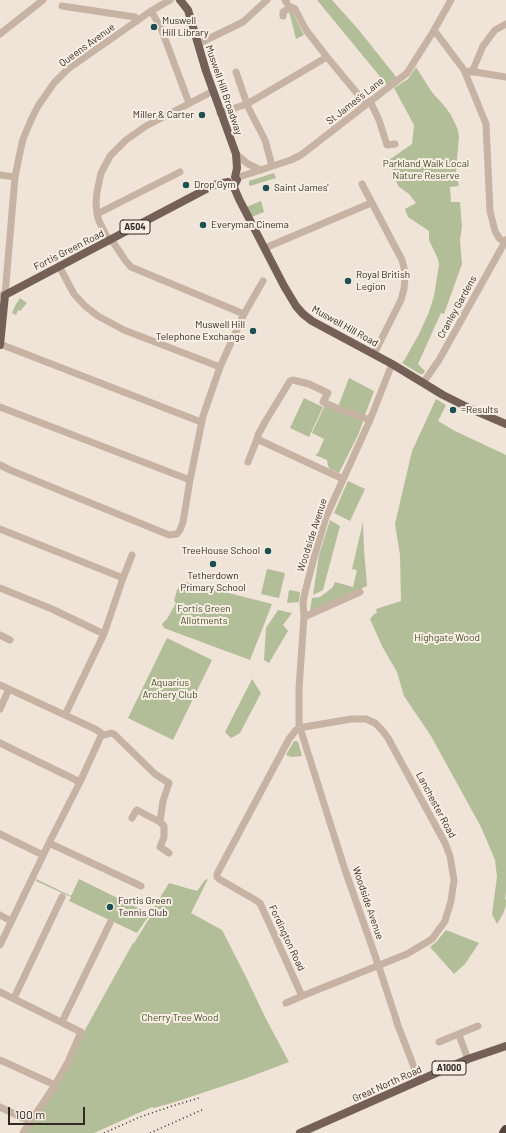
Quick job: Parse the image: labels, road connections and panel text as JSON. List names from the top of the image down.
{
  "streets": {
    "main road": [
      "Muswell Hill Broadway",
      "A504",
      "Fortis Green Road",
      "Muswell Hill Road",
      "A1000",
      "Great North Road"
    ],
    "street": [
      "Queens Avenue",
      "St James's Lane",
      "Cranley Gardens",
      "Woodside Avenue",
      "Lanchester Road",
      "Fordington Road"
    ]
  },
  "crossings": [
    ["Queens Avenue", "Fortis Green Road"],
    ["Muswell Hill Broadway", "St James's Lane"],
    ["Muswell Hill Broadway", "Fortis Green Road"],
    ["Muswell Hill Broadway", "Muswell Hill Road"],
    ["St James's Lane", "Fortis Green Road"],
    ["St James's Lane", "Muswell Hill Road"],
    ["Fortis Green Road", "Muswell Hill Road"],
    ["Cranley Gardens", "Muswell Hill Road"],
    ["Muswell Hill Road", "Woodside Avenue"],
    ["Woodside Avenue", "Lanchester Road"],
    ["Woodside Avenue", "Fordington Road"],
    ["Woodside Avenue", "Great North Road"],
    ["Lanchester Road", "Fordington Road"]
  ],
  "parks": [
    "Parkland Walk Local Nature Reserve",
    "Fortis Green Allotments",
    "Highgate Wood",
    "Aquarius Archery Club",
    "Cherry Tree Wood"
  ],
  "places": [
    "Muswell Hill Library",
    "Miller & Carter",
    "Drop Gym",
    "Saint James'",
    "Everyman Cinema",
    "Royal British Legion",
    "Muswell Hill Telephone Exchange",
    "=Results",
    "TreeHouse School",
    "Tetherdown Primary School",
    "Fortis Green Tennis Club"
  ],
  "scale_bar": "100 m"
}
